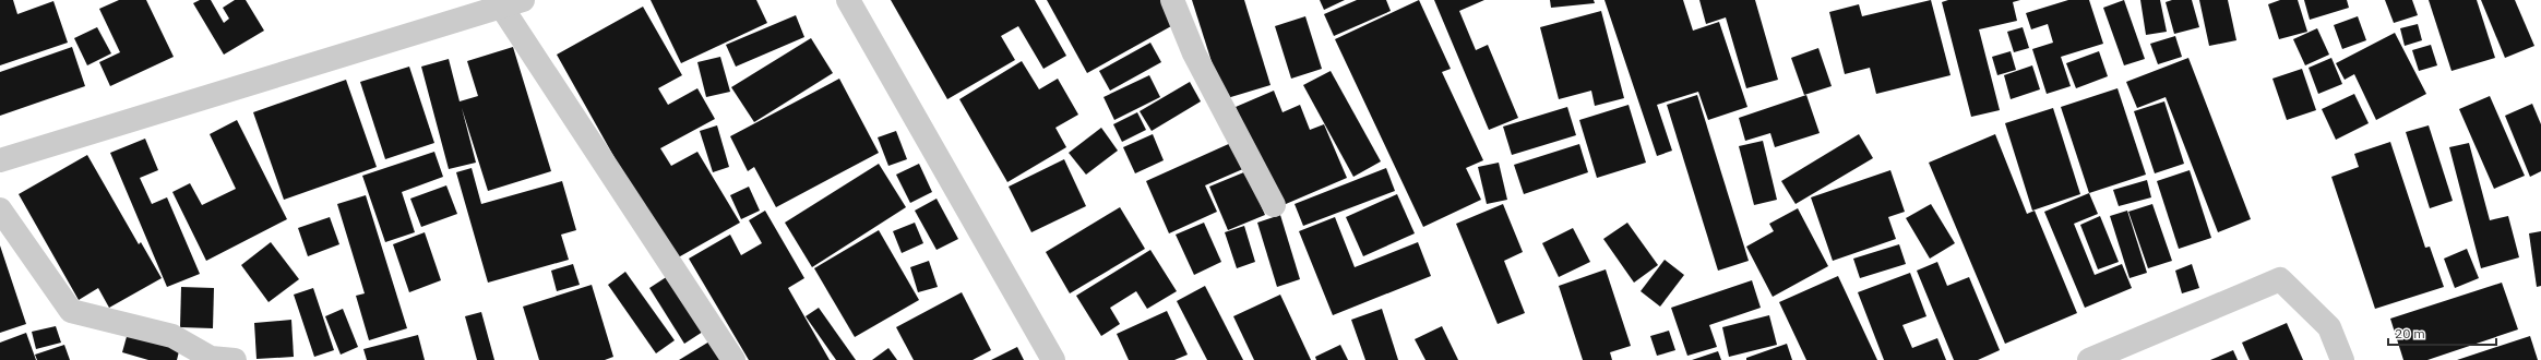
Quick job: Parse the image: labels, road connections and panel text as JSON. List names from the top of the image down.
{
  "scale_bar": "20 m"
}
